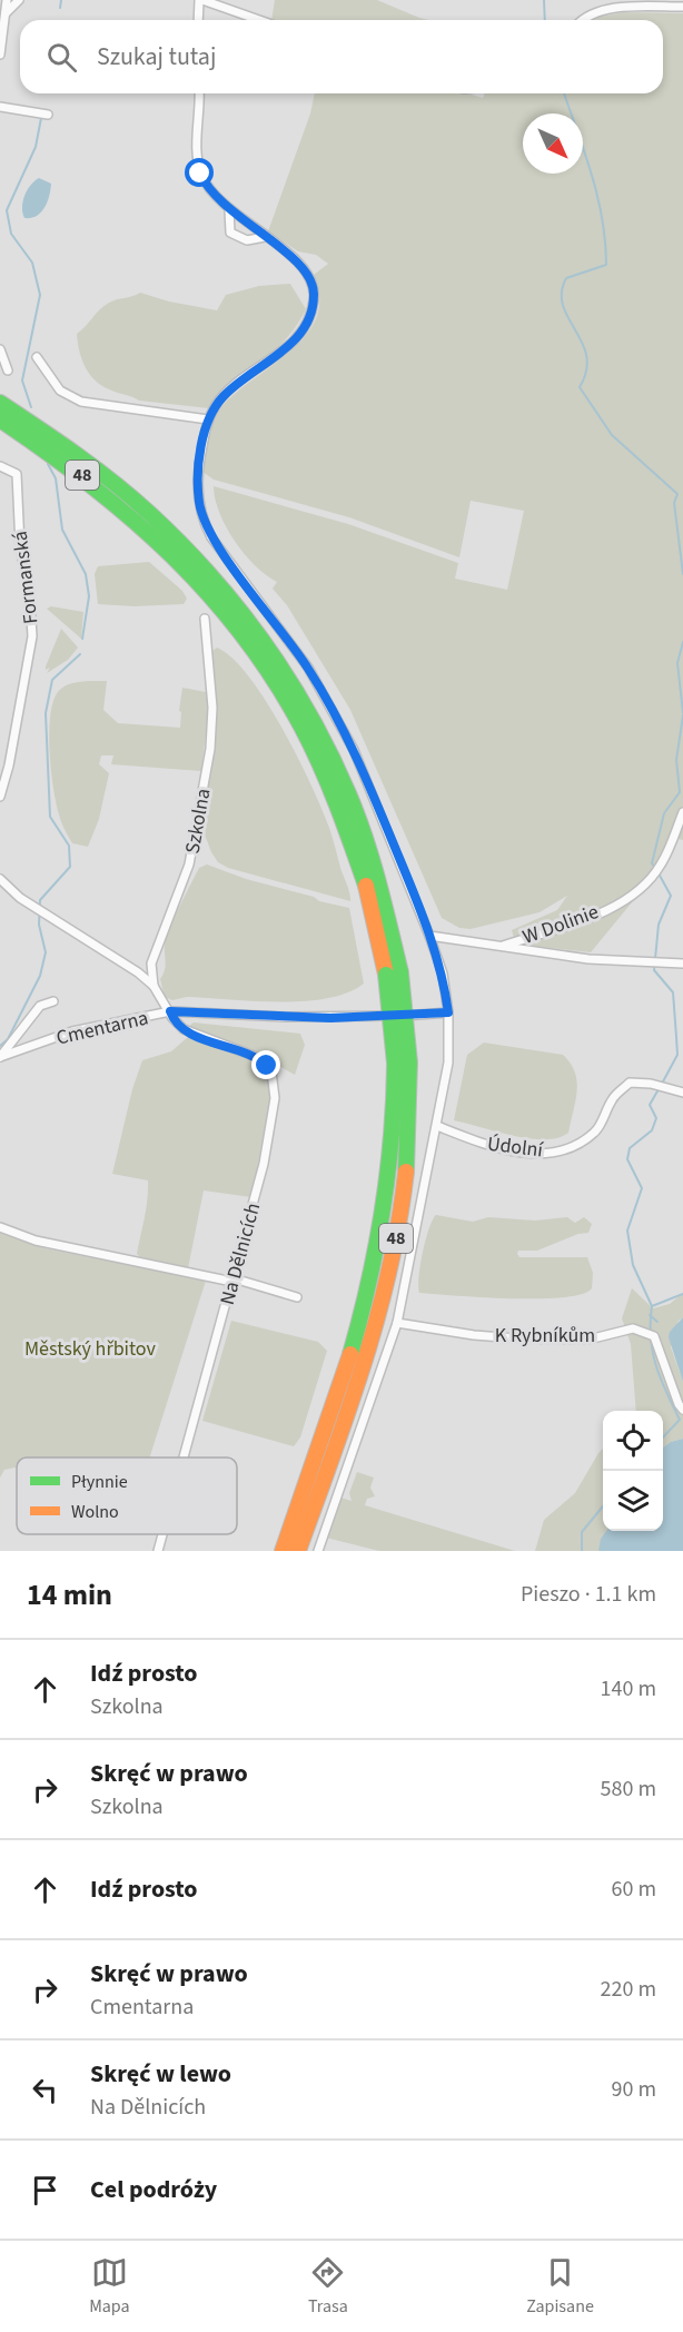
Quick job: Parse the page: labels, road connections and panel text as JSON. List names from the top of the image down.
{
  "streets": {
    "highway": ["48"],
    "street": [
      "Formanská",
      "Szkolna",
      "W Dolinie",
      "Cmentarna",
      "Údolní",
      "Na Dělnicích",
      "K Rybníkům"
    ]
  },
  "crossings": [
    ["Szkolna", "Cmentarna"],
    ["Szkolna", "Na Dělnicích"],
    ["Cmentarna", "Na Dělnicích"]
  ],
  "parks": ["Městský hřbitov"],
  "legend": ["Płynnie", "Wolno"],
  "north": "bottom right",
  "page": {
    "search": "Szukaj tutaj",
    "heading": ["14 min", "Pieszo · 1.1 km"],
    "list": [
      ["Idź prosto", "Szkolna", "140 m"],
      ["Skręć w prawo", "Szkolna", "580 m"],
      ["Idź prosto", "60 m"],
      ["Skręć w prawo", "Cmentarna", "220 m"],
      ["Skręć w lewo", "Na Dělnicích", "90 m"],
      "Cel podróży"
    ],
    "nav": ["Mapa", "Trasa", "Zapisane"]
  }
}
